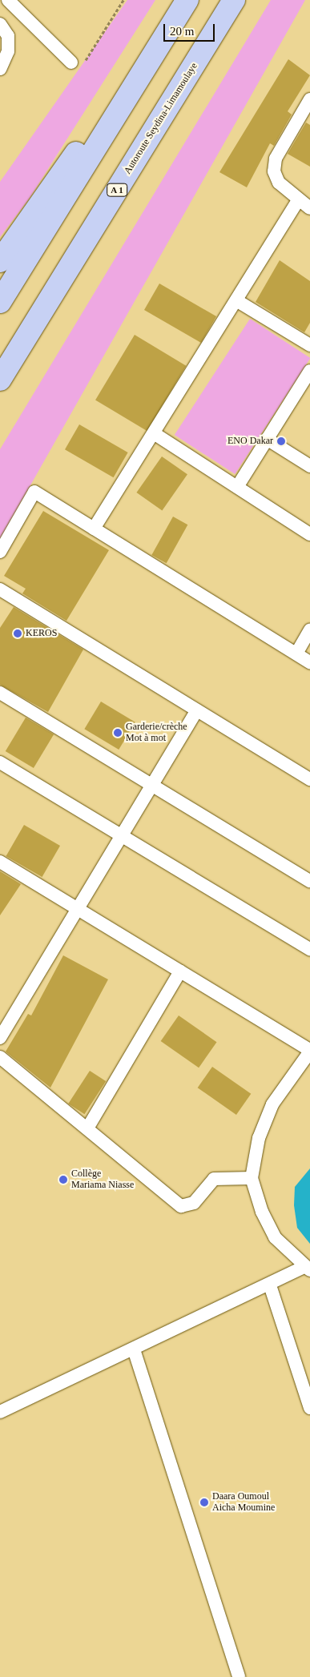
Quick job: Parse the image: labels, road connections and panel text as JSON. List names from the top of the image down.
{
  "streets": {
    "highway": ["Autoroute Seydina-Limamoulaye", "A 1"]
  },
  "places": [
    "ENO Dakar",
    "KEROS",
    "Garderie/crèche Mot à mot",
    "Collège Mariama Niasse",
    "Daara Oumoul Aicha Moumine"
  ],
  "scale_bar": "20 m"
}
